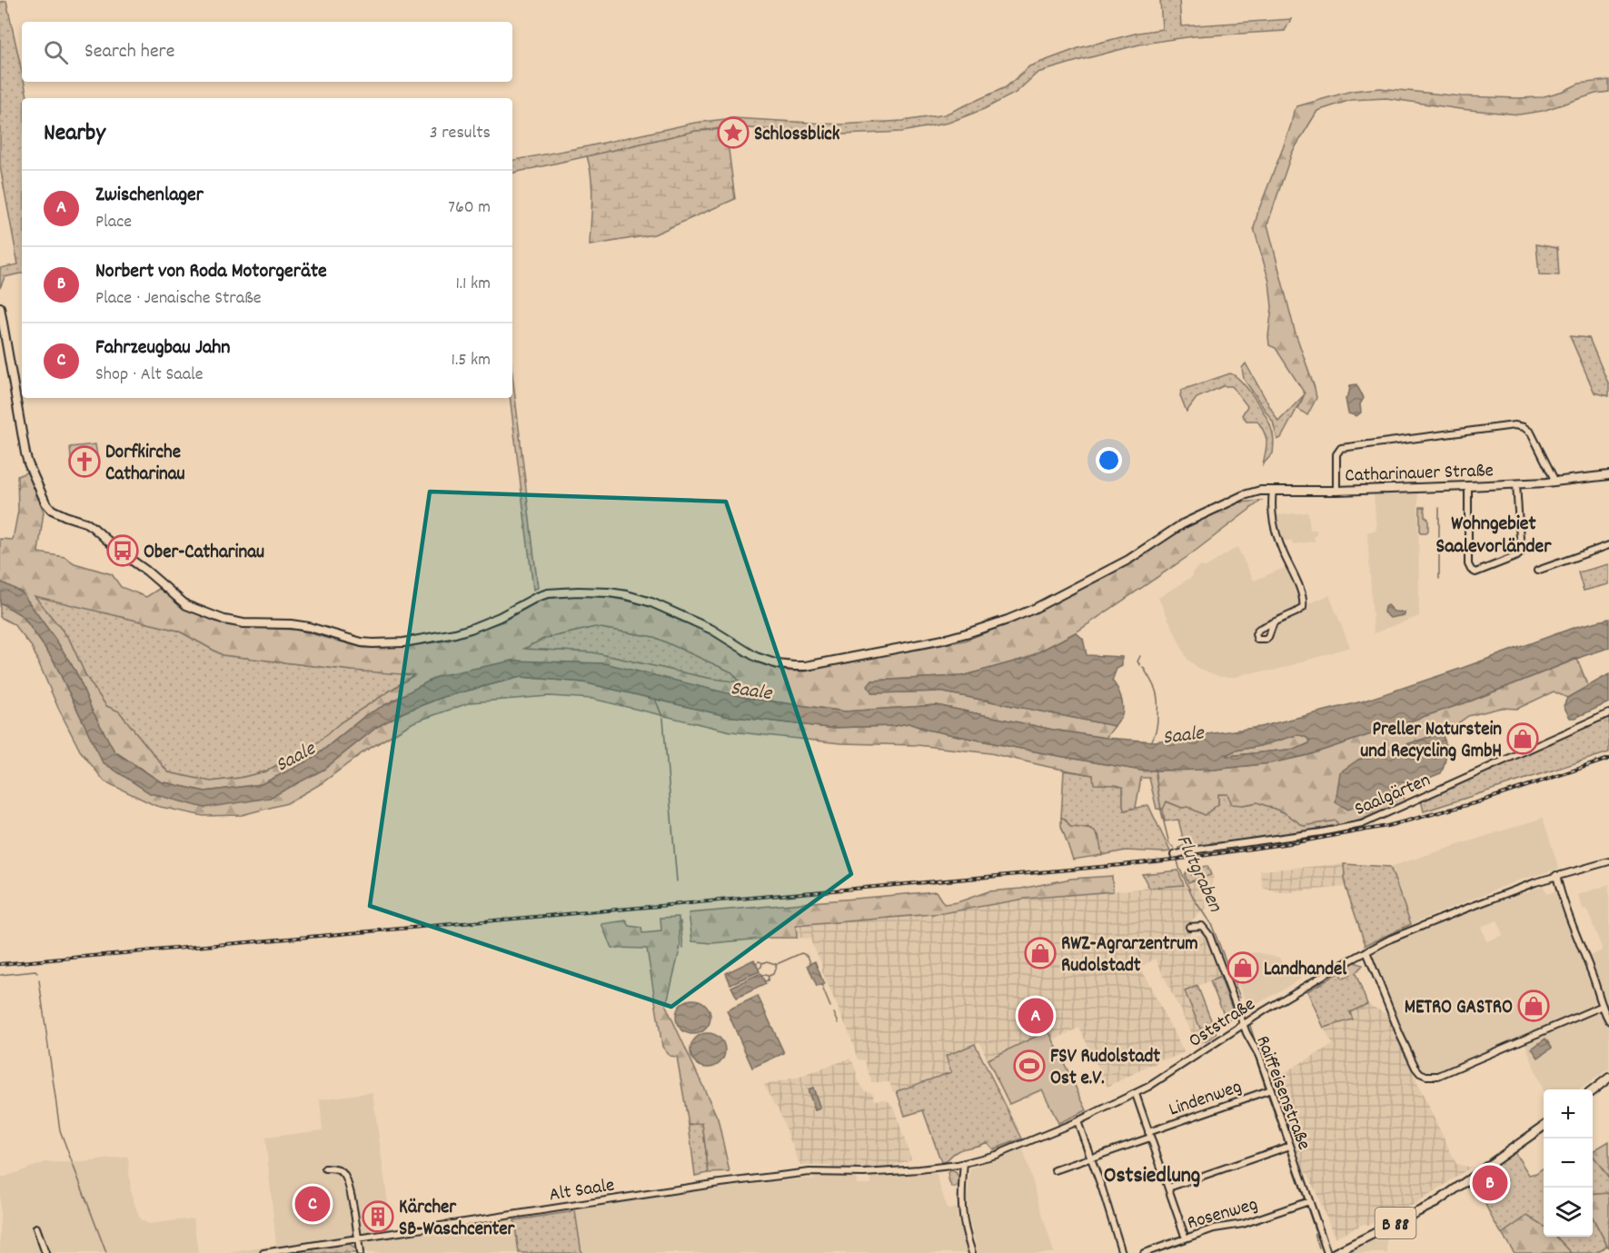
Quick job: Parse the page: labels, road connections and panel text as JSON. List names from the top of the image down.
{
  "streets": {
    "main road": ["Catharinauer Straße", "B 88"],
    "street": [
      "Saalgärten",
      "Oststraße",
      "Raiffeisenstraße",
      "Lindenweg",
      "Alt Saale",
      "Rosenweg"
    ]
  },
  "crossings": [
    ["Oststraße", "Raiffeisenstraße"],
    ["Oststraße", "Alt Saale"],
    ["Raiffeisenstraße", "Lindenweg"],
    ["Raiffeisenstraße", "Rosenweg"]
  ],
  "districts": ["Wohngebiet Saalevorländer", "Ostsiedlung"],
  "water": ["Saale", "Flutgraben"],
  "places": {
    "place": ["Schlossblick"],
    "church": ["Dorfkirche Catharinau"],
    "bus stop": ["Ober-Catharinau"],
    "shop": [
      "Preller Naturstein und Recycling GmbH",
      "RWZ-Agrarzentrum Rudolstadt",
      "Landhandel",
      "METRO GASTRO"
    ],
    "sports": ["FSV Rudolstadt Ost e.V."],
    "building": ["Kärcher SB-Waschcenter"]
  },
  "page": {
    "search": "Search here",
    "heading": ["Nearby", "3 results"],
    "list": [
      {
        "mark": "A",
        "name": "Zwischenlager",
        "note": "Place",
        "value": "760 m"
      },
      {
        "mark": "B",
        "name": "Norbert von Roda Motorgeräte",
        "note": "Place · Jenaische Straße",
        "value": "1.1 km"
      },
      {
        "mark": "C",
        "name": "Fahrzeugbau Jahn",
        "note": "Shop · Alt Saale",
        "value": "1.5 km"
      }
    ],
    "pins": ["A", "B", "C"],
    "map_buttons": ["+", "−"]
  }
}
